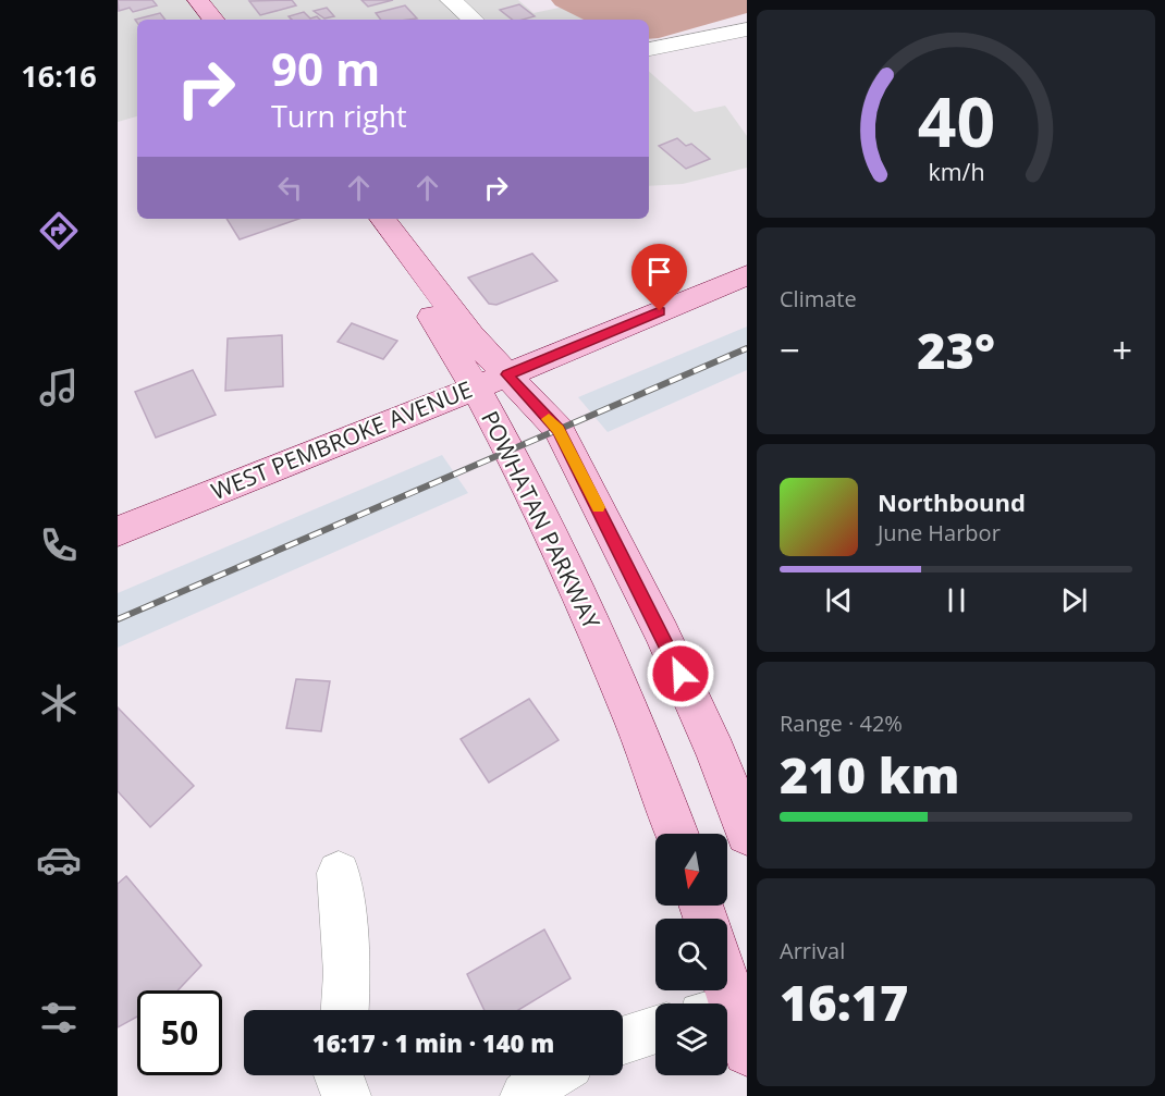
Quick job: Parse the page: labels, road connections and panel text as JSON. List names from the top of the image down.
{
  "streets": {
    "main road": ["WEST PEMBROKE AVENUE", "POWHATAN PARKWAY"]
  },
  "crossings": [
    ["WEST PEMBROKE AVENUE", "POWHATAN PARKWAY"]
  ],
  "north": "bottom",
  "page": {
    "tabs": "16:16",
    "turn": ["90 m", "Turn right"],
    "tile": [
      "Climate",
      ["Range · 42%", "210 km"],
      ["Arrival", "16:17"]
    ],
    "heat": ["−", "23°", "+"],
    "song": ["Northbound", "June Harbor"],
    "limit": "50",
    "trip": "16:17 · 1 min · 140 m",
    "gauge": ["40", "km/h"]
  }
}
